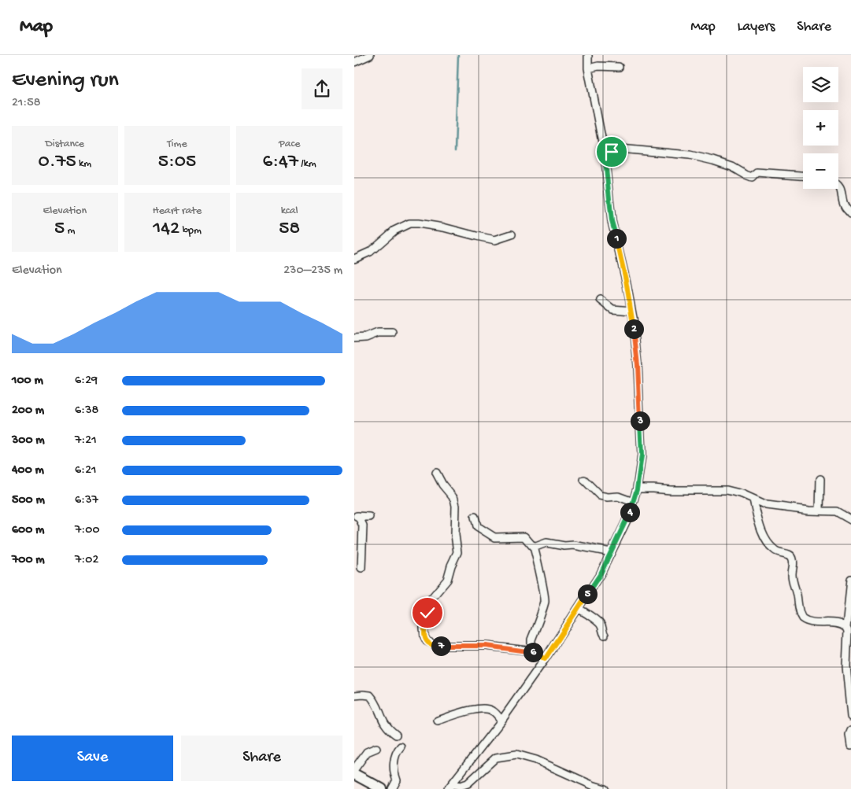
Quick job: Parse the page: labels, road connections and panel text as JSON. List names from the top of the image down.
{
  "page": {
    "header": "Map",
    "nav": ["Map", "Layers", "Share"],
    "heading": ["Evening run", "21:58"],
    "map_buttons": ["+", "−"],
    "stats": [
      ["Distance", "0.75 km"],
      ["Time", "5:05"],
      ["Pace", "6:47 /km"],
      ["Elevation", "5 m"],
      ["Heart rate", "142 bpm"],
      ["kcal", "58"]
    ],
    "pins": [
      "1",
      "2",
      "3",
      "4",
      "5",
      "7",
      "6"
    ],
    "chart": ["Elevation", "230–235 m"],
    "list": [
      {
        "name": "100 m",
        "note": "6:29"
      },
      {
        "name": "200 m",
        "note": "6:38"
      },
      {
        "name": "300 m",
        "note": "7:21"
      },
      {
        "name": "400 m",
        "note": "6:21"
      },
      {
        "name": "500 m",
        "note": "6:37"
      },
      {
        "name": "600 m",
        "note": "7:00"
      },
      {
        "name": "700 m",
        "note": "7:02"
      }
    ],
    "buttons": ["Save", "Share"]
  }
}
